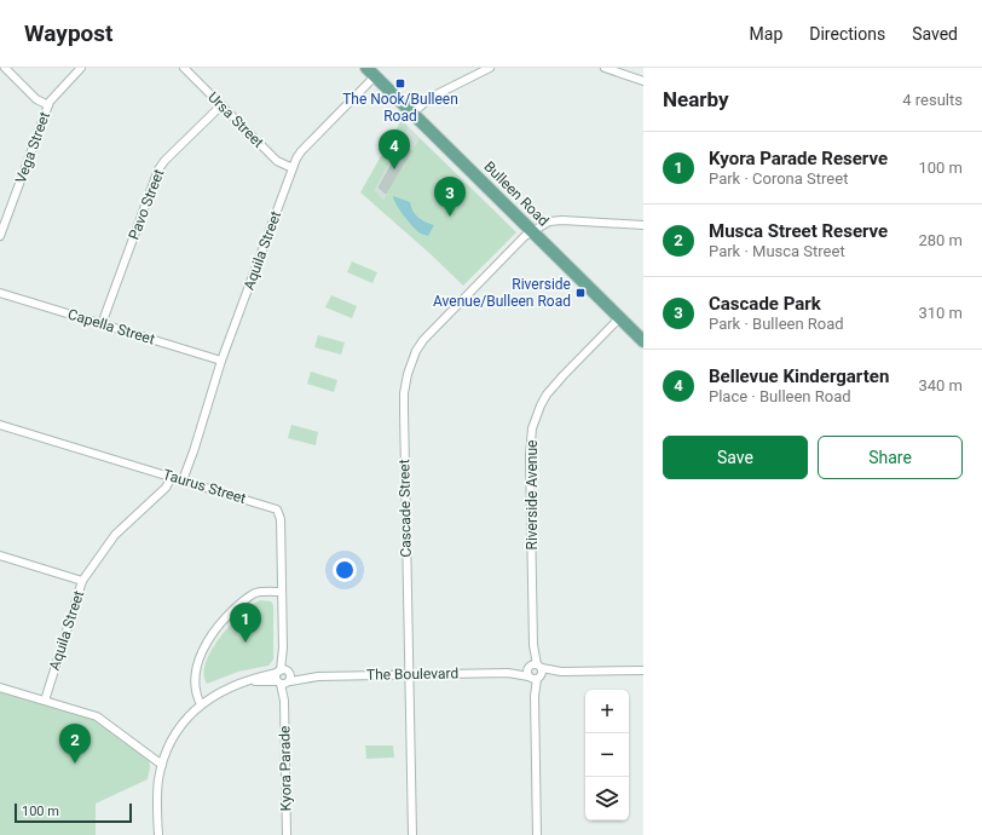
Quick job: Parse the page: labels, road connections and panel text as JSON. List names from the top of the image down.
{
  "streets": {
    "main road": ["Bulleen Road"],
    "street": [
      "Ursa Street",
      "Vega Street",
      "Pavo Street",
      "Aquila Street",
      "Capella Street",
      "Taurus Street",
      "Riverside Avenue",
      "Cascade Street",
      "The Boulevard",
      "Kyora Parade"
    ]
  },
  "crossings": [
    ["Ursa Street", "Pavo Street"],
    ["Ursa Street", "Aquila Street"],
    ["Bulleen Road", "Aquila Street"],
    ["Bulleen Road", "Riverside Avenue"],
    ["Bulleen Road", "Cascade Street"],
    ["Pavo Street", "Capella Street"],
    ["Aquila Street", "Capella Street"],
    ["Aquila Street", "Taurus Street"],
    ["Taurus Street", "The Boulevard"],
    ["Taurus Street", "Kyora Parade"],
    ["Riverside Avenue", "The Boulevard"],
    ["Cascade Street", "The Boulevard"],
    ["The Boulevard", "Kyora Parade"]
  ],
  "places": {
    "transit": ["The Nook/Bulleen Road", "Riverside Avenue/Bulleen Road"]
  },
  "scale_bar": "100 m",
  "page": {
    "header": "Waypost",
    "nav": ["Map", "Directions", "Saved"],
    "heading": ["Nearby", "4 results"],
    "pins": [
      "4",
      "3",
      "1",
      "2"
    ],
    "list": [
      {
        "mark": "1",
        "name": "Kyora Parade Reserve",
        "note": "Park · Corona Street",
        "value": "100 m"
      },
      {
        "mark": "2",
        "name": "Musca Street Reserve",
        "note": "Park · Musca Street",
        "value": "280 m"
      },
      {
        "mark": "3",
        "name": "Cascade Park",
        "note": "Park · Bulleen Road",
        "value": "310 m"
      },
      {
        "mark": "4",
        "name": "Bellevue Kindergarten",
        "note": "Place · Bulleen Road",
        "value": "340 m"
      }
    ],
    "buttons": ["Save", "Share"],
    "map_buttons": ["+", "−"],
    "scale": "100 m"
  }
}
